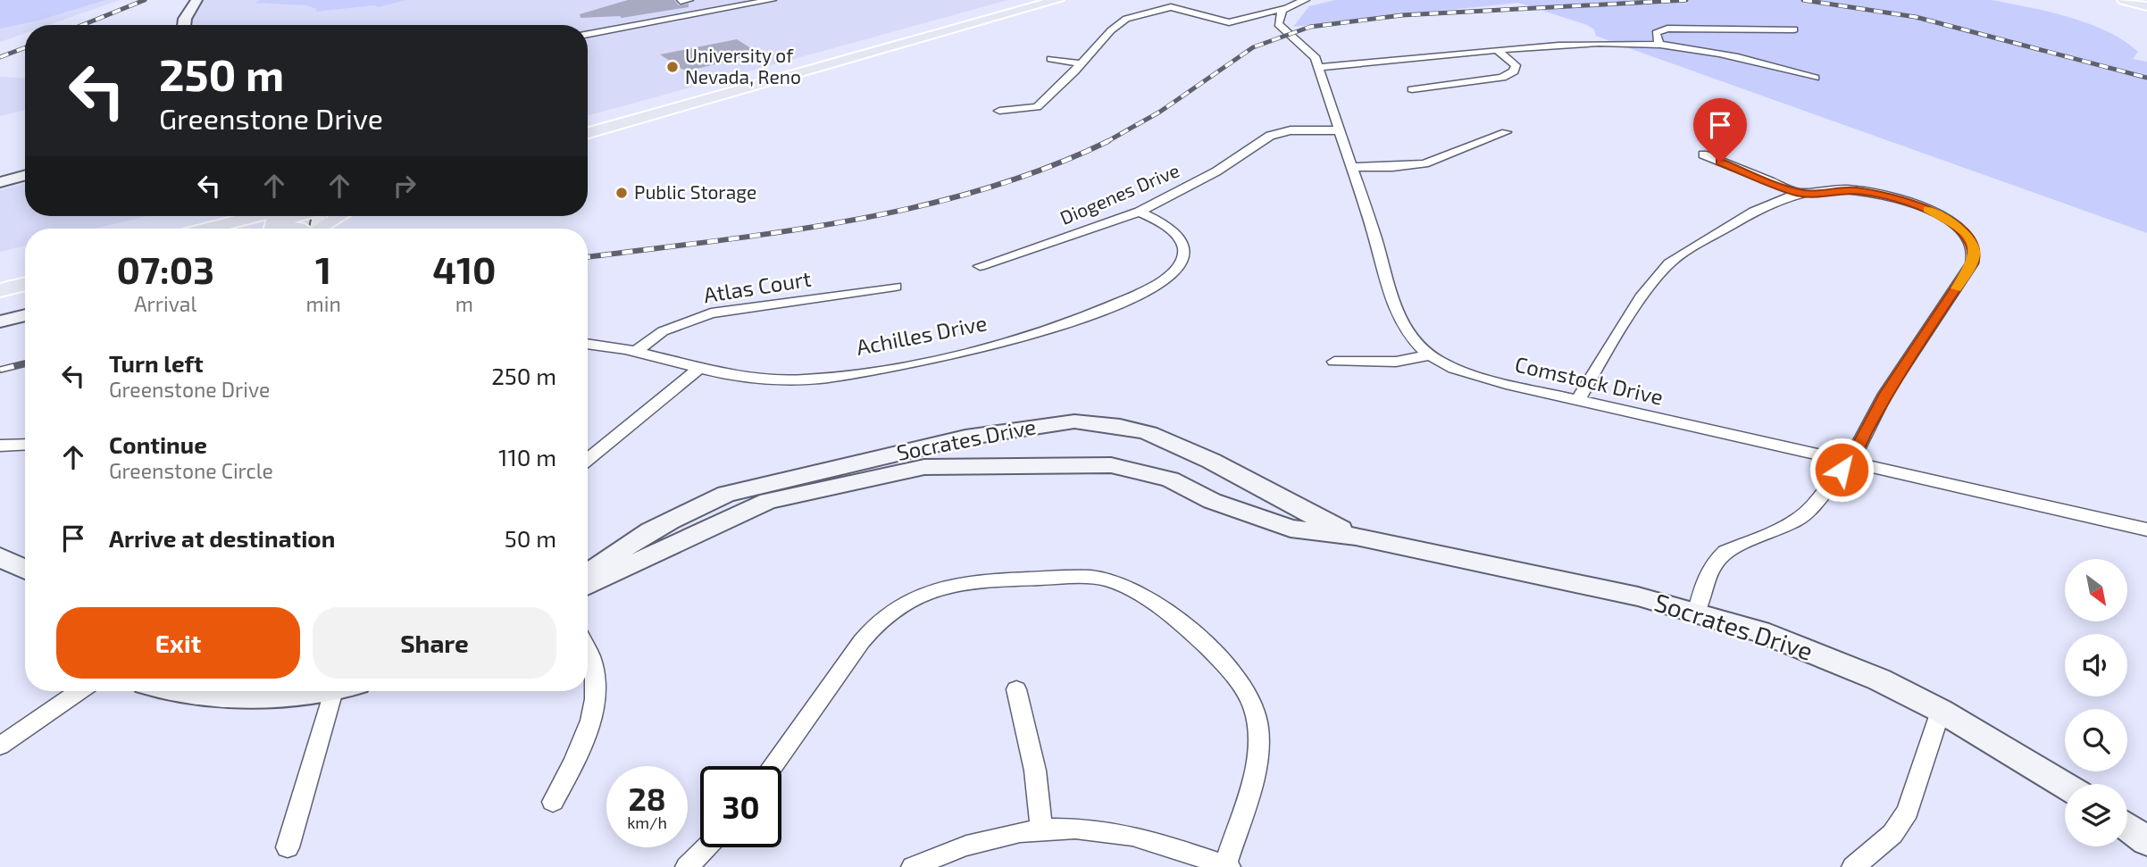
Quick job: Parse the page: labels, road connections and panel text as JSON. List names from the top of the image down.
{
  "streets": {
    "street": [
      "Diogenes Drive",
      "Atlas Court",
      "Achilles Drive",
      "Comstock Drive",
      "Socrates Drive"
    ]
  },
  "crossings": [
    ["Diogenes Drive", "Achilles Drive"],
    ["Diogenes Drive", "Comstock Drive"],
    ["Atlas Court", "Achilles Drive"]
  ],
  "places": ["University of Nevada, Reno", "Public Storage"],
  "north": "bottom right",
  "page": {
    "turn": ["250 m", "Greenstone Drive"],
    "eta": [
      "07:03",
      "Arrival",
      "1",
      "min",
      "410",
      "m"
    ],
    "list": [
      {
        "name": "Turn left",
        "note": "Greenstone Drive",
        "value": "250 m"
      },
      {
        "name": "Continue",
        "note": "Greenstone Circle",
        "value": "110 m"
      },
      {
        "name": "Arrive at destination",
        "value": "50 m"
      }
    ],
    "buttons": ["Exit", "Share"],
    "speed": "28 km/h",
    "limit": "30"
  }
}
